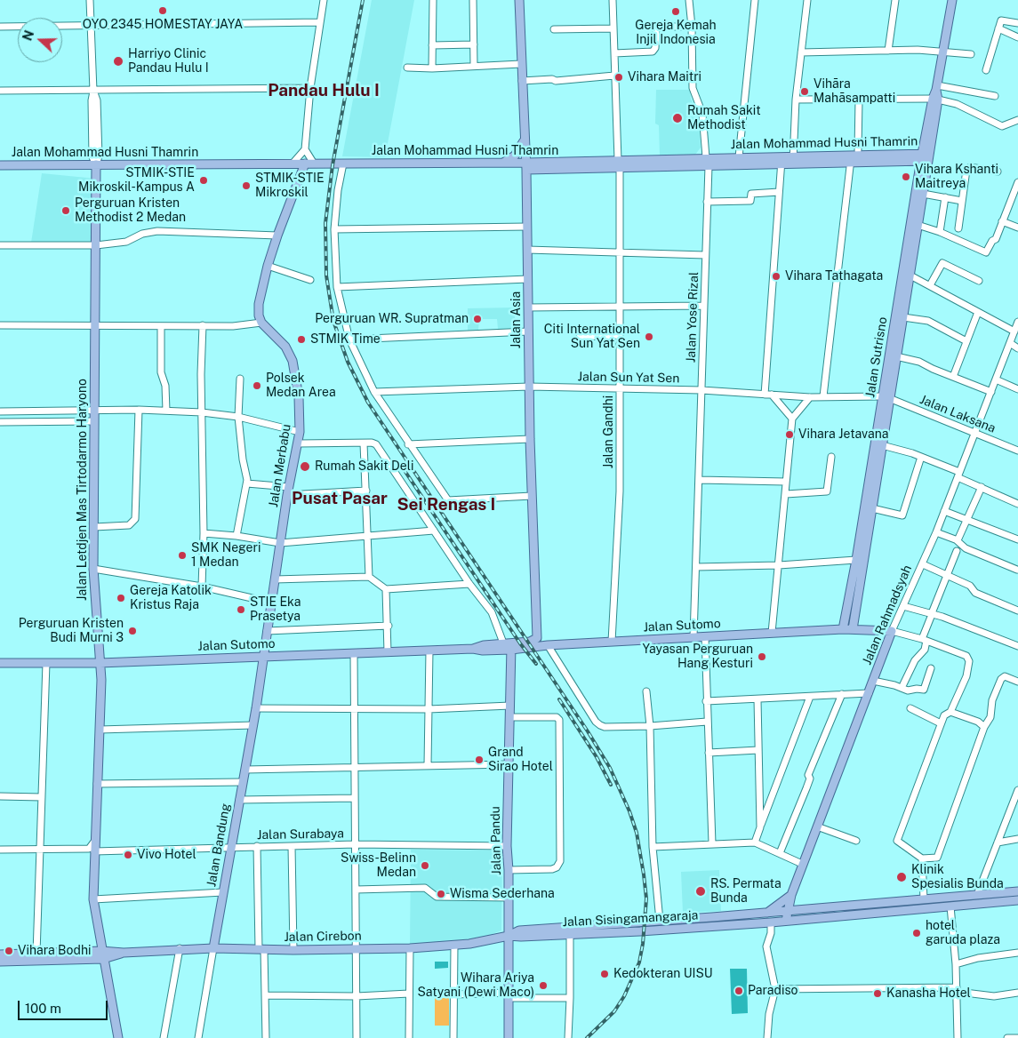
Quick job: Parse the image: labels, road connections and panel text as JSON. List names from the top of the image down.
{
  "streets": {
    "main road": [
      "Jalan Mohammad Husni Thamrin",
      "Jalan Asia",
      "Jalan Sutrisno",
      "Jalan Merbabu",
      "Jalan Letdjen Mas Tirtodarmo Haryono",
      "Jalan Rahmadsyah",
      "Jalan Sutomo",
      "Jalan Pandu",
      "Jalan Bandung",
      "Jalan Sisingamangaraja",
      "Jalan Cirebon"
    ],
    "street": [
      "Jalan Yose Rizal",
      "Jalan Sun Yat Sen",
      "Jalan Laksana",
      "Jalan Gandhi",
      "Jalan Surabaya"
    ]
  },
  "crossings": [
    ["Jalan Mohammad Husni Thamrin", "Jalan Yose Rizal"],
    ["Jalan Mohammad Husni Thamrin", "Jalan Asia"],
    ["Jalan Mohammad Husni Thamrin", "Jalan Sutrisno"],
    ["Jalan Mohammad Husni Thamrin", "Jalan Gandhi"],
    ["Jalan Mohammad Husni Thamrin", "Jalan Letdjen Mas Tirtodarmo Haryono"],
    ["Jalan Yose Rizal", "Jalan Sun Yat Sen"],
    ["Jalan Yose Rizal", "Jalan Sutomo"],
    ["Jalan Asia", "Jalan Sun Yat Sen"],
    ["Jalan Asia", "Jalan Sutomo"],
    ["Jalan Sutrisno", "Jalan Sun Yat Sen"],
    ["Jalan Sutrisno", "Jalan Laksana"],
    ["Jalan Sutrisno", "Jalan Sutomo"],
    ["Jalan Sun Yat Sen", "Jalan Laksana"],
    ["Jalan Sun Yat Sen", "Jalan Gandhi"],
    ["Jalan Laksana", "Jalan Rahmadsyah"],
    ["Jalan Gandhi", "Jalan Sutomo"],
    ["Jalan Merbabu", "Jalan Sutomo"],
    ["Jalan Merbabu", "Jalan Bandung"],
    ["Jalan Letdjen Mas Tirtodarmo Haryono", "Jalan Sutomo"],
    ["Jalan Letdjen Mas Tirtodarmo Haryono", "Jalan Surabaya"],
    ["Jalan Letdjen Mas Tirtodarmo Haryono", "Jalan Cirebon"],
    ["Jalan Rahmadsyah", "Jalan Sutomo"],
    ["Jalan Rahmadsyah", "Jalan Sisingamangaraja"],
    ["Jalan Sutomo", "Jalan Pandu"],
    ["Jalan Sutomo", "Jalan Bandung"],
    ["Jalan Surabaya", "Jalan Pandu"],
    ["Jalan Surabaya", "Jalan Bandung"],
    ["Jalan Pandu", "Jalan Sisingamangaraja"],
    ["Jalan Pandu", "Jalan Cirebon"],
    ["Jalan Bandung", "Jalan Cirebon"],
    ["Jalan Sisingamangaraja", "Jalan Cirebon"]
  ],
  "districts": ["Pandau Hulu I", "Pusat Pasar", "Sei Rengas I"],
  "places": [
    "OYO 2345 HOMESTAY JAYA",
    "Gereja Kemah Injil Indonesia",
    "Harriyo Clinic Pandau Hulu I",
    "Vihara Maitri",
    "Vihāra Mahāsampatti",
    "Rumah Sakit Methodist",
    "Vihara Kshanti Maitreya",
    "STMIK-STIE Mikroskil-Kampus A",
    "STMIK-STIE Mikroskil",
    "Perguruan Kristen Methodist 2 Medan",
    "Vihara Tathagata",
    "Perguruan WR. Supratman",
    "Citi International Sun Yat Sen",
    "STMIK Time",
    "Polsek Medan Area",
    "Vihara Jetavana",
    "Rumah Sakit Deli",
    "SMK Negeri 1 Medan",
    "Gereja Katolik Kristus Raja",
    "STIE Eka Prasetya",
    "Perguruan Kristen Budi Murni 3",
    "Yayasan Perguruan Hang Kesturi",
    "Grand Sirao Hotel",
    "Vivo Hotel",
    "Swiss-Belinn Medan",
    "Klinik Spesialis Bunda",
    "RS. Permata Bunda",
    "Wisma Sederhana",
    "hotel garuda plaza",
    "Vihara Bodhi",
    "Kedokteran UISU",
    "Wihara Ariya Satyani (Dewi Maco)",
    "Paradiso",
    "Kanasha Hotel"
  ],
  "scale_bar": "100 m",
  "north": "left"
}
